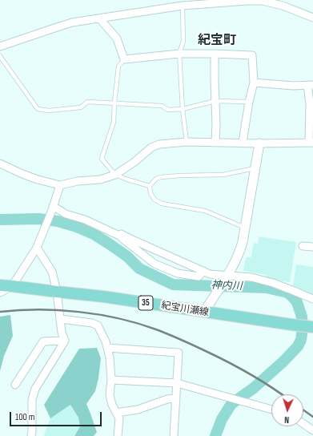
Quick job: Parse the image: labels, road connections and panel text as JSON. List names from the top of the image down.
{
  "streets": {
    "main road": ["35", "紀宝川瀬線"]
  },
  "districts": ["紀宝町"],
  "water": ["神内川"],
  "scale_bar": "100 m",
  "north": "bottom"
}
